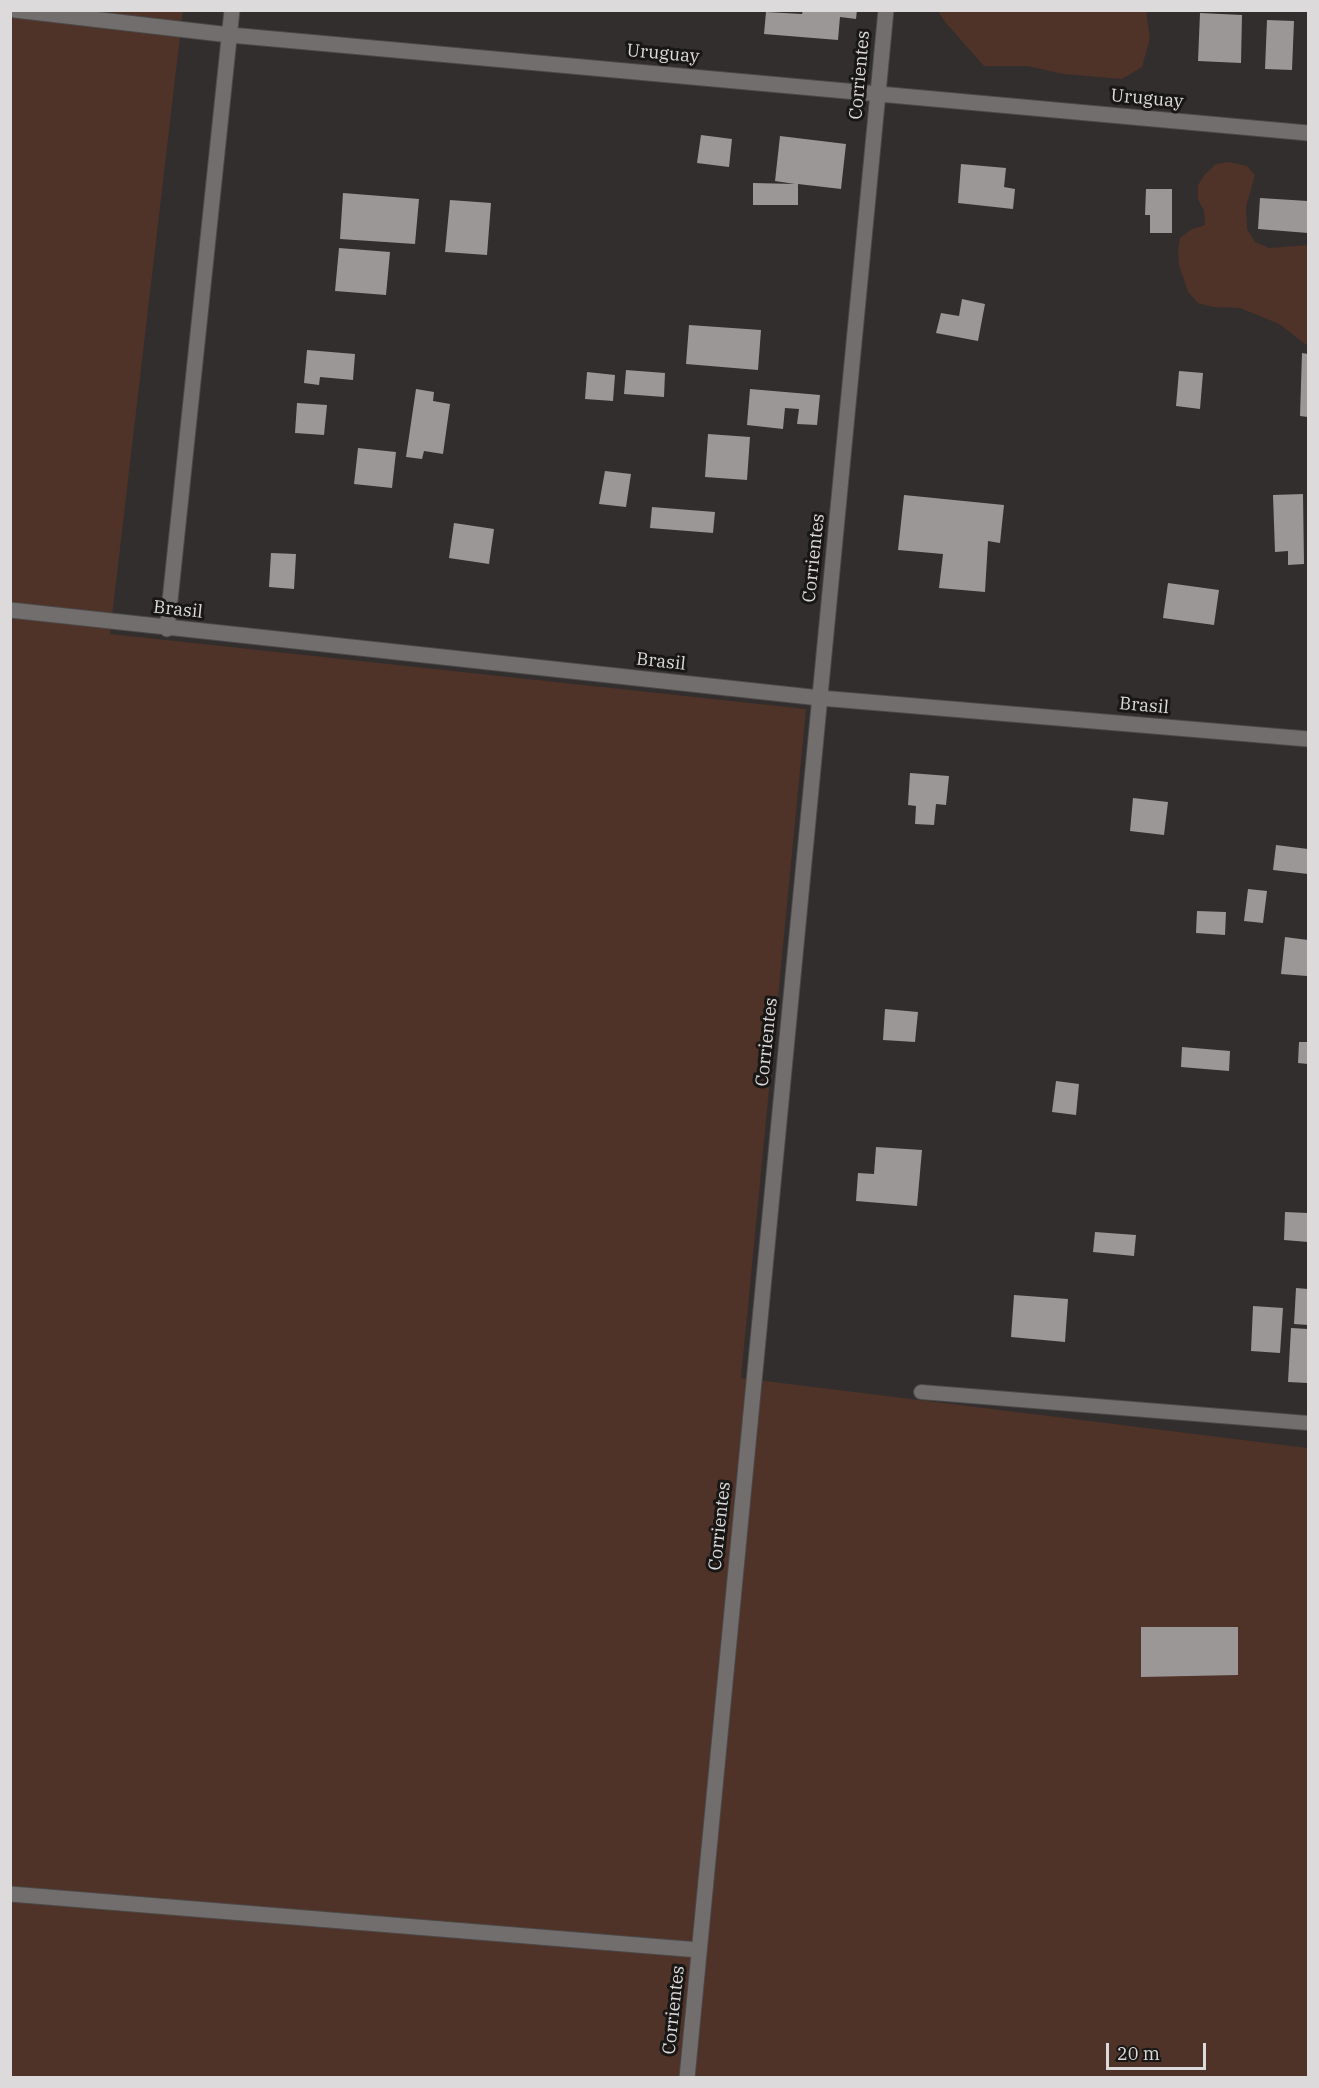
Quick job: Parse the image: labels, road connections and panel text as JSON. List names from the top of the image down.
{
  "streets": {
    "street": ["Uruguay", "Corrientes", "Brasil"]
  },
  "crossings": [
    ["Uruguay", "Corrientes"],
    ["Corrientes", "Brasil"]
  ],
  "scale_bar": "20 m"
}
